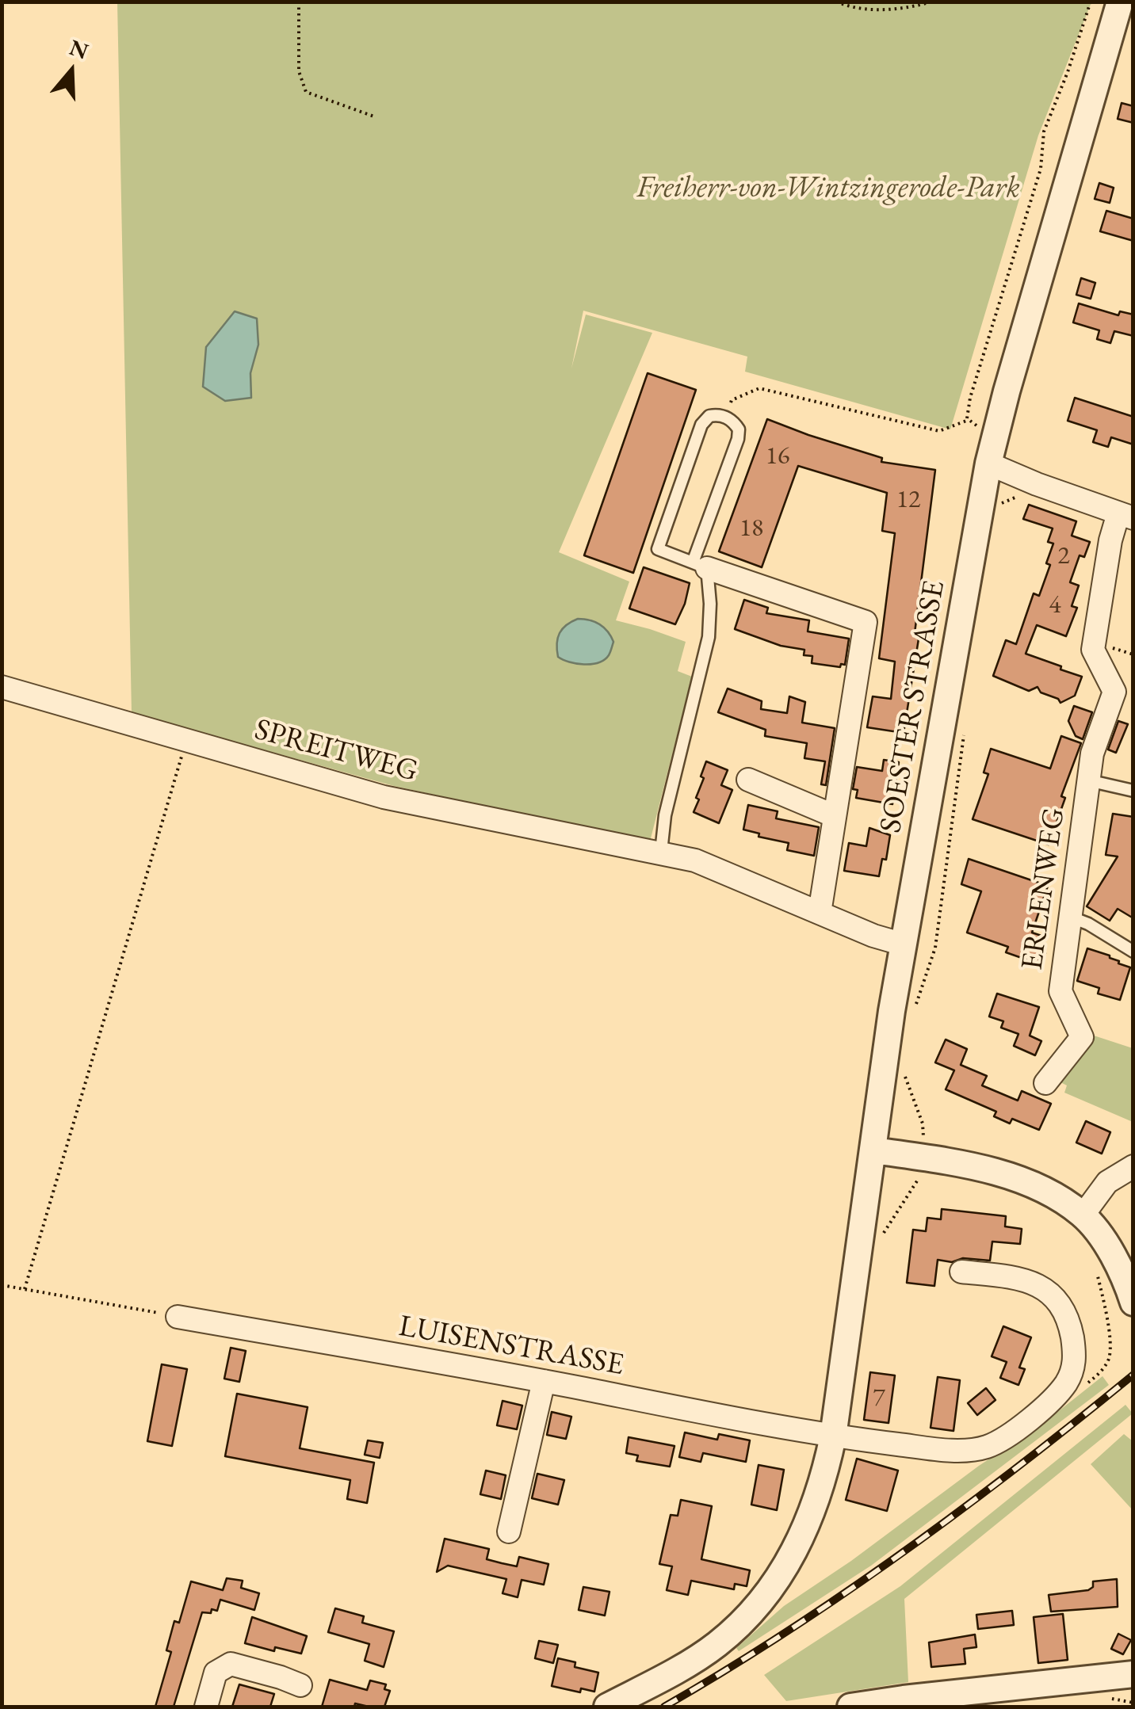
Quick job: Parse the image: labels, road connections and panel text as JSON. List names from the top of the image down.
{
  "streets": {
    "street": [
      "SOESTER STRASSE",
      "SPREITWEG",
      "ERLENWEG",
      "LUISENSTRASSE"
    ]
  },
  "crossings": [
    ["SOESTER STRASSE", "SPREITWEG"],
    ["SOESTER STRASSE", "LUISENSTRASSE"]
  ],
  "parks": ["Freiherr-von-Wintzingerode-Park"],
  "house_numbers": [
    "16",
    "12",
    "18",
    "2",
    "4",
    "7"
  ],
  "north": "top"
}
